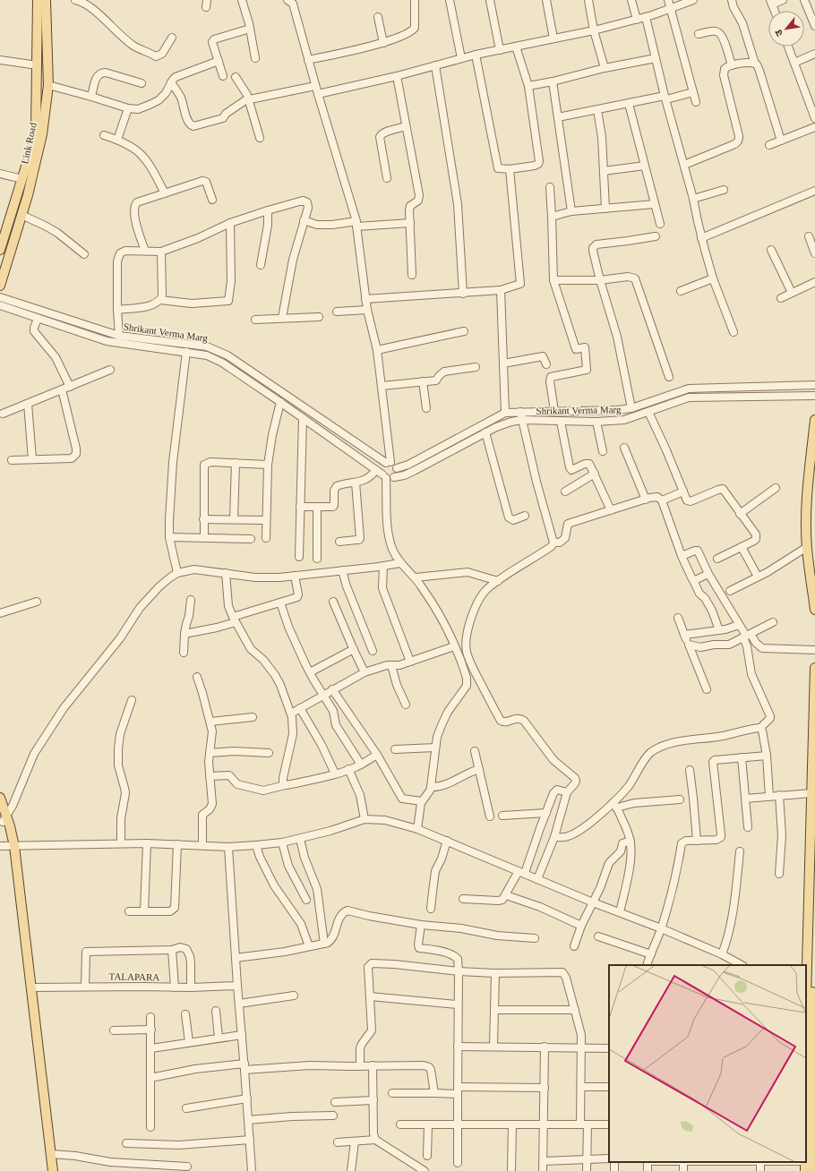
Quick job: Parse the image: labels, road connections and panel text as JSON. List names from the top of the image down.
{
  "streets": {
    "main road": ["Link Road"],
    "street": ["Shrikant Verma Marg", "TALAPARA"]
  },
  "north": "bottom left"
}
